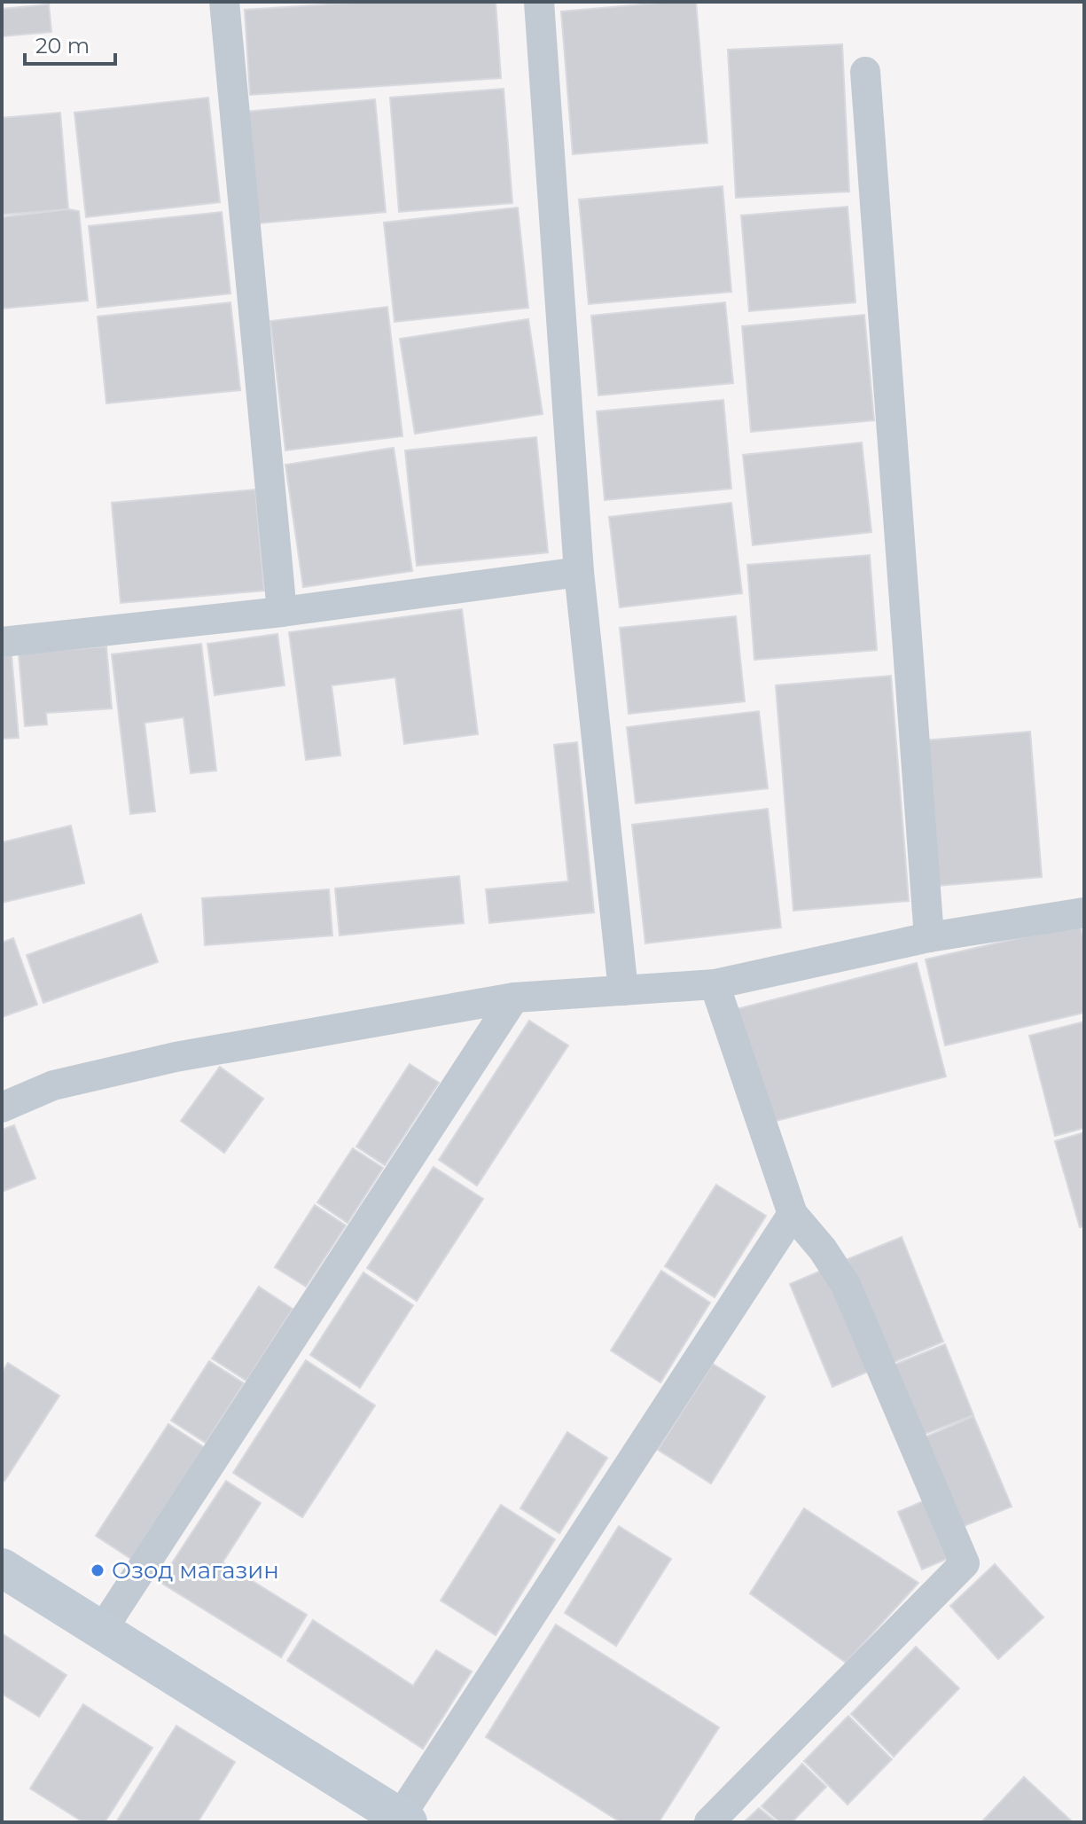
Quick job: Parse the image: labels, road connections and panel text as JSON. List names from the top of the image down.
{
  "places": ["Озод магазин"],
  "scale_bar": "20 m"
}
